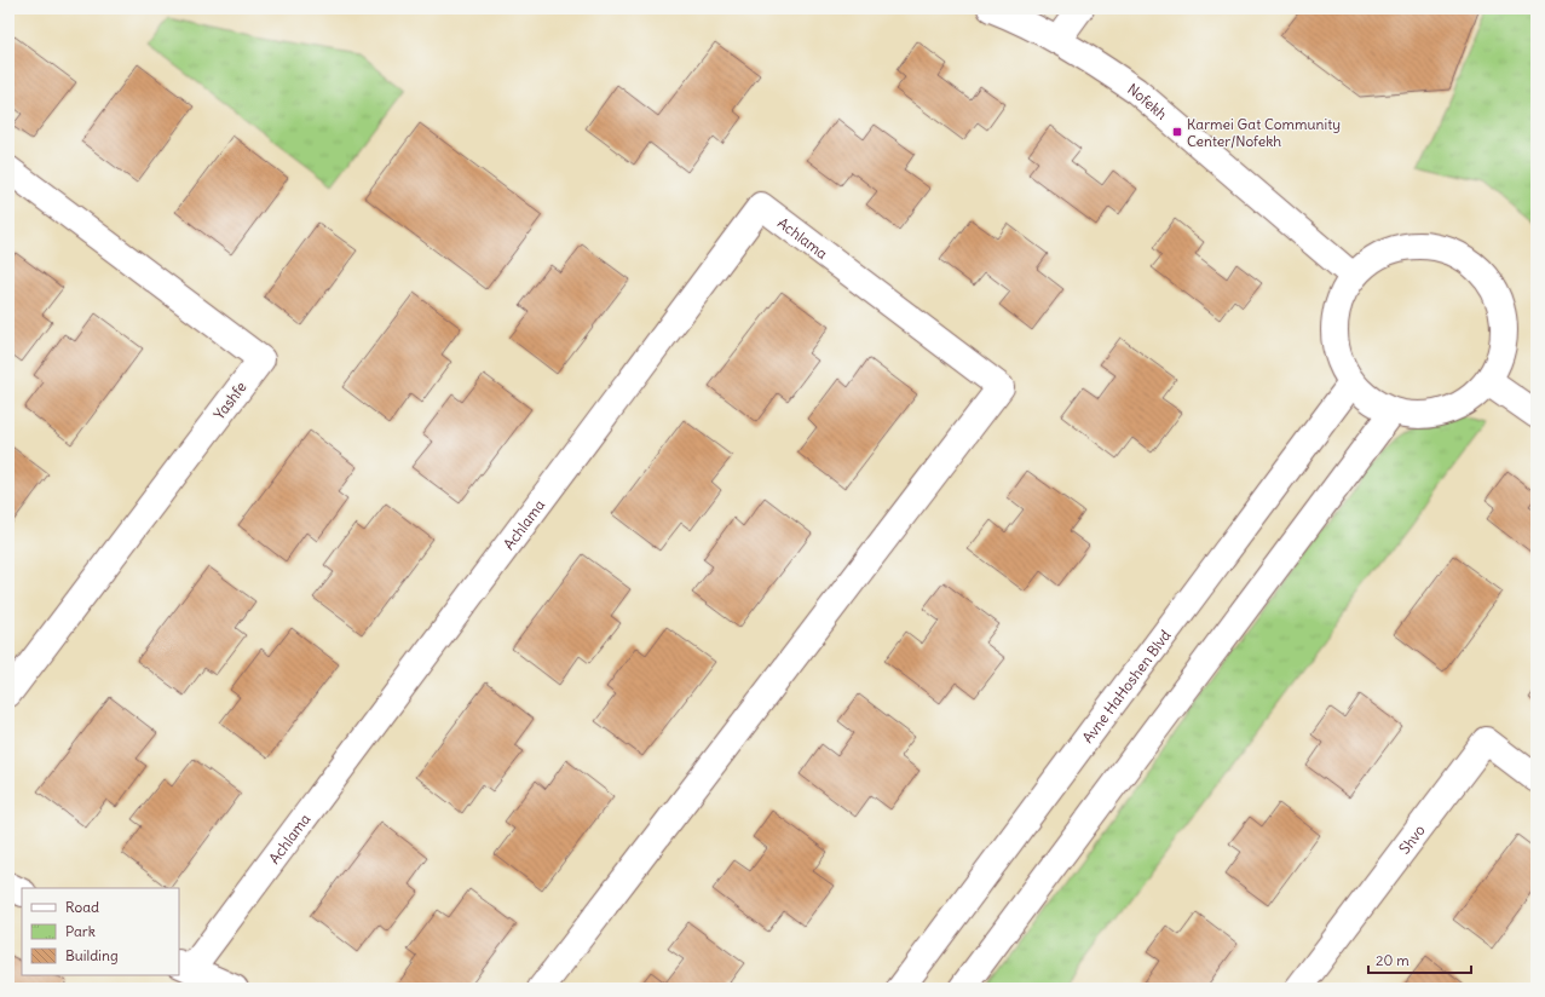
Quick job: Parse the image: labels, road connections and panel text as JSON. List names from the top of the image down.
{
  "streets": {
    "street": [
      "Nofekh",
      "Achlama",
      "Yashfe",
      "Avne HaHoshen Blvd",
      "Shvo"
    ]
  },
  "crossings": [
    ["Nofekh", "Avne HaHoshen Blvd"]
  ],
  "places": {
    "transit": ["Karmei Gat Community Center/Nofekh"]
  },
  "legend": ["Road", "Park", "Building"],
  "scale_bar": "20 m"
}
